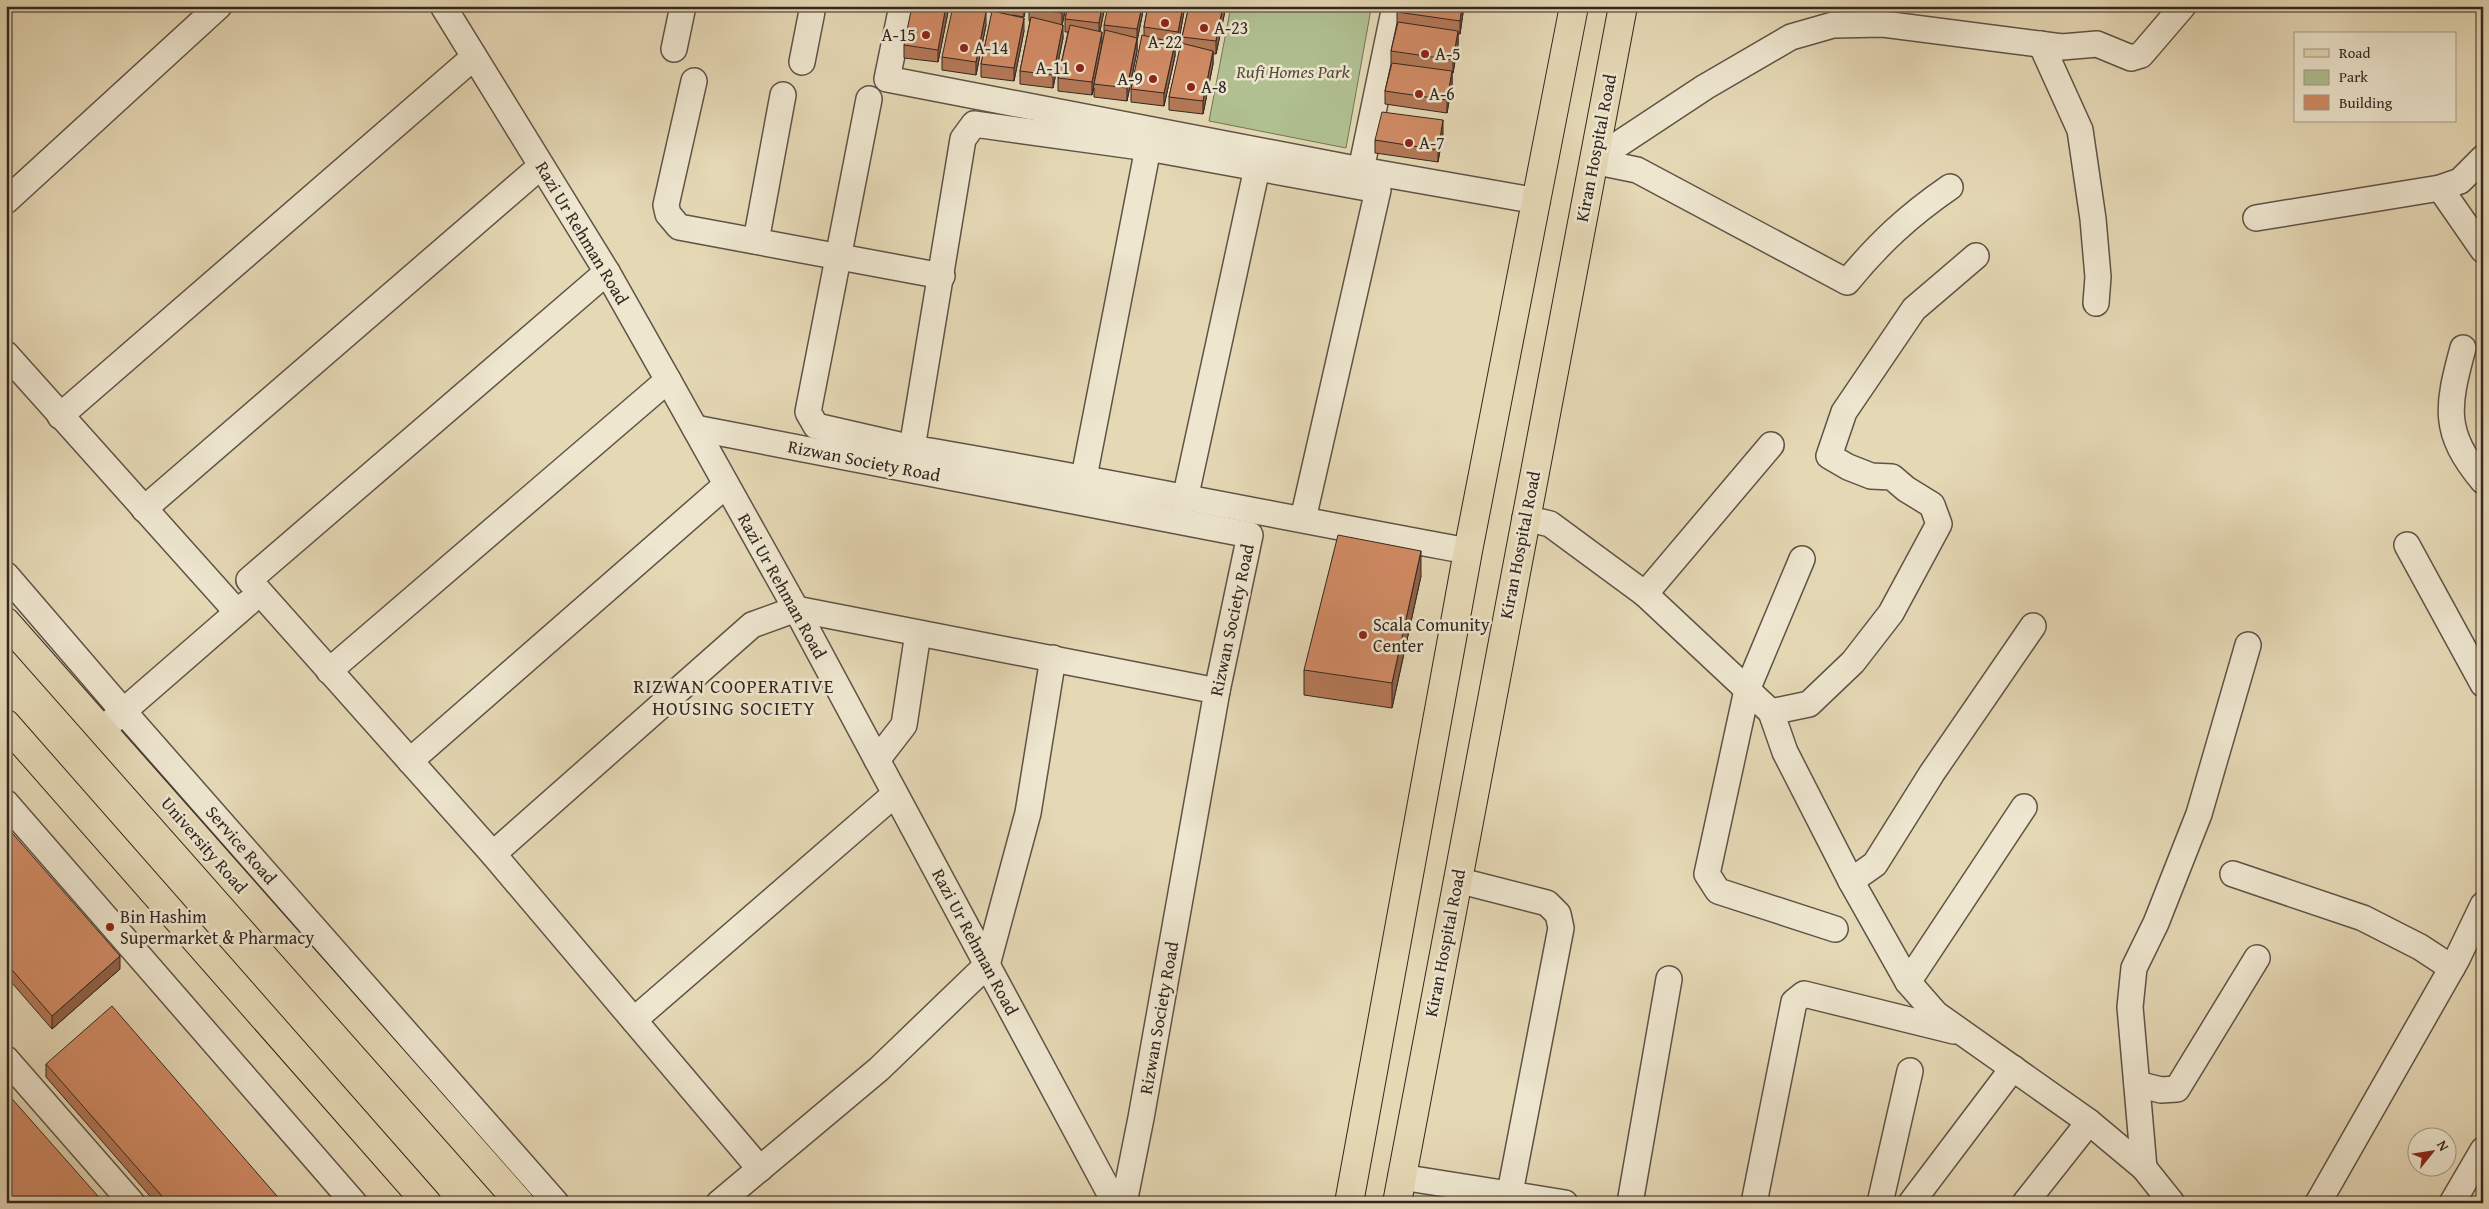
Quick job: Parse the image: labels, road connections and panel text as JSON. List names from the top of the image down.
{
  "streets": {
    "main road": ["Kiran Hospital Road", "University Road"],
    "street": ["Razi Ur Rehman Road", "Rizwan Society Road", "Service Road"]
  },
  "crossings": [
    ["Razi Ur Rehman Road", "Rizwan Society Road"]
  ],
  "districts": ["RIZWAN COOPERATIVE HOUSING SOCIETY"],
  "parks": ["Rufi Homes Park"],
  "places": [
    "A-22",
    "A-23",
    "A-15",
    "A-14",
    "A-5",
    "A-11",
    "A-9",
    "A-8",
    "A-6",
    "A-7",
    "Scala Comunity Center",
    "Bin Hashim Supermarket & Pharmacy"
  ],
  "legend": ["Road", "Park", "Building"],
  "north": "top right"
}
